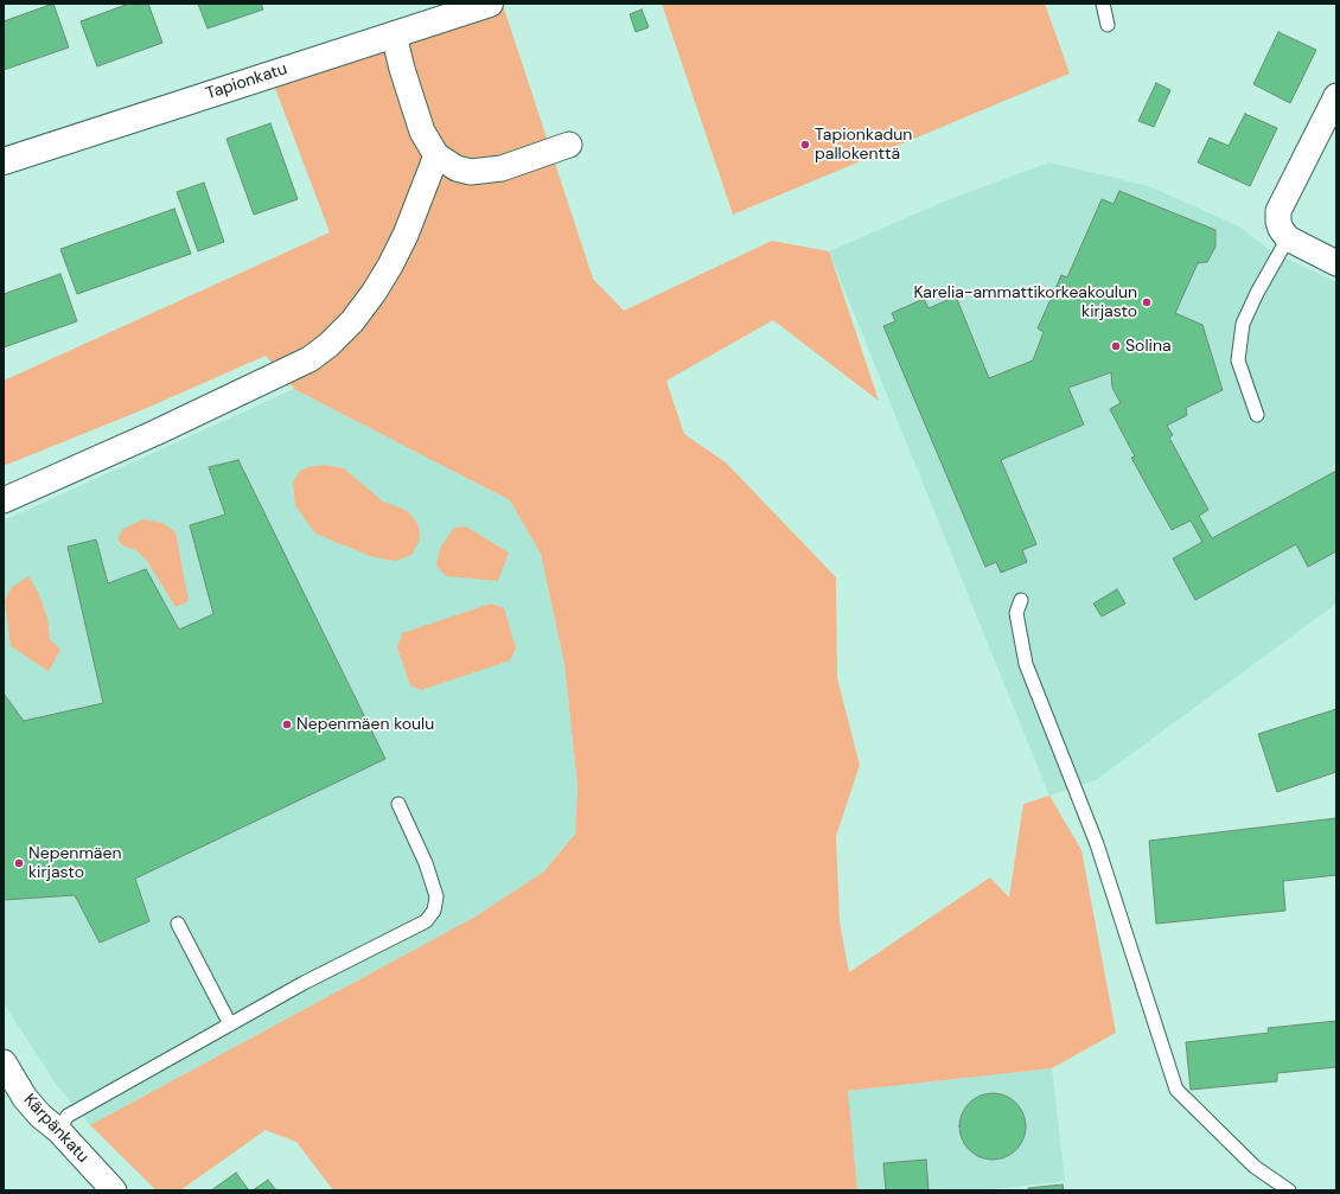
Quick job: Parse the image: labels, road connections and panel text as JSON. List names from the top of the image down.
{
  "streets": {
    "street": ["Tapionkatu", "Kärpänkatu"]
  },
  "places": [
    "Tapionkadun pallokenttä",
    "Karelia-ammattikorkeakoulun kirjasto",
    "Solina",
    "Nepenmäen koulu",
    "Nepenmäen kirjasto"
  ]
}
